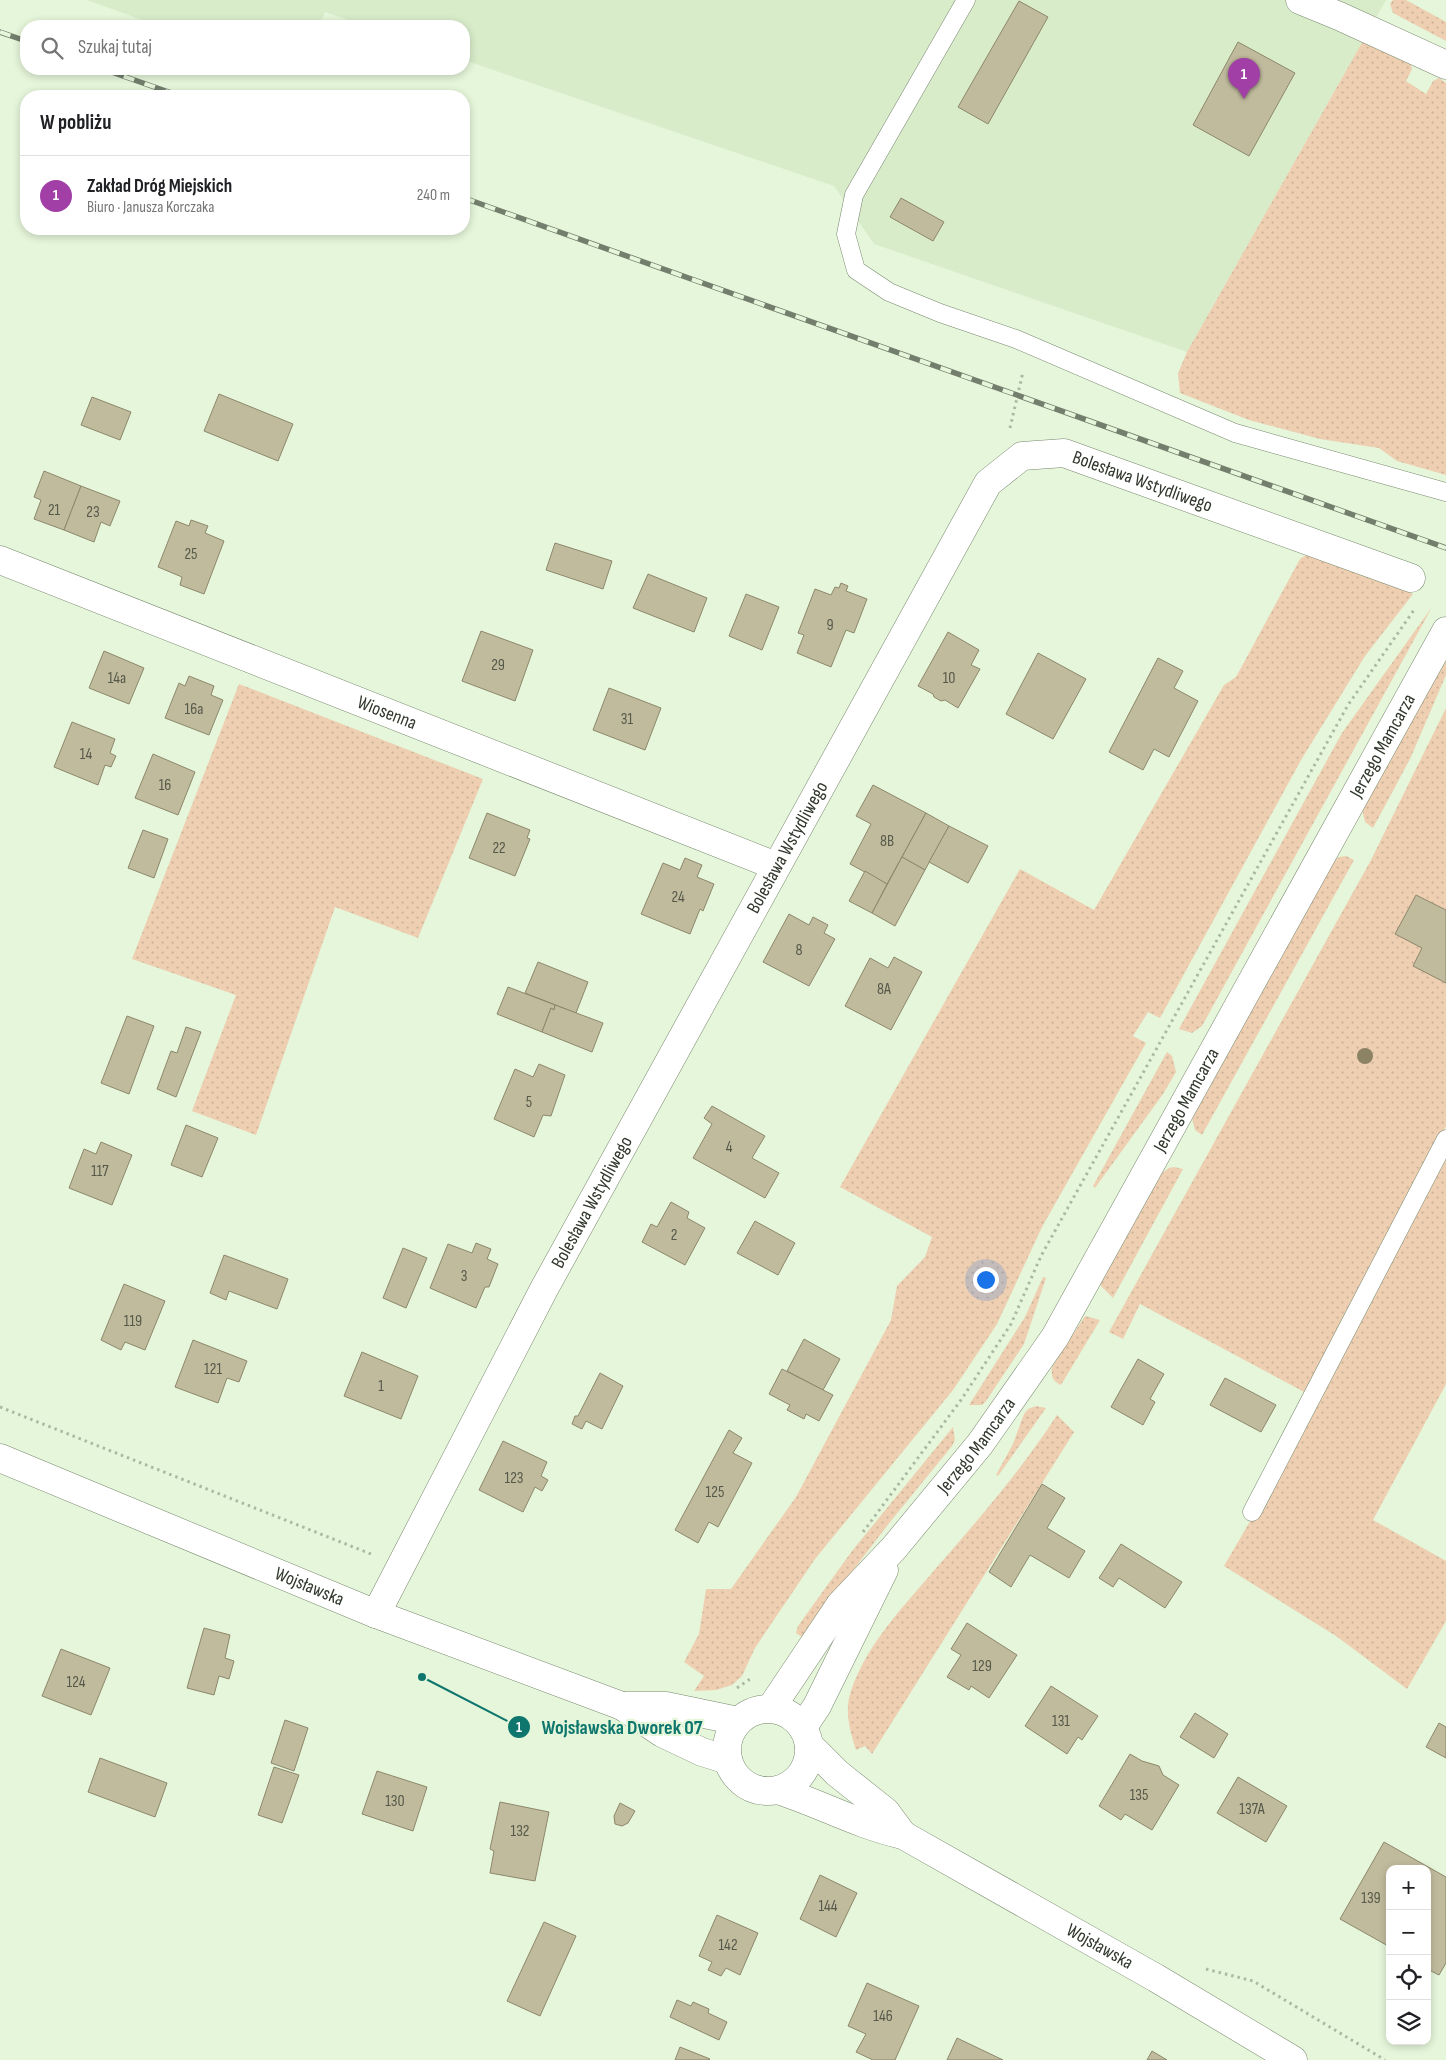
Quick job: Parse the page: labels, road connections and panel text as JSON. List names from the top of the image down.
{
  "streets": {
    "street": [
      "Bolesława Wstydliwego",
      "Wiosenna",
      "Jerzego Mamcarza",
      "Wojsławska"
    ]
  },
  "crossings": [
    ["Bolesława Wstydliwego", "Wiosenna"],
    ["Bolesława Wstydliwego", "Wojsławska"],
    ["Jerzego Mamcarza", "Wojsławska"]
  ],
  "places": ["Wojsławska Dworek 07"],
  "house_numbers": [
    "21",
    "23",
    "25",
    "9",
    "29",
    "14a",
    "10",
    "16a",
    "31",
    "14",
    "16",
    "8B",
    "22",
    "24",
    "8",
    "8A",
    "5",
    "4",
    "117",
    "2",
    "3",
    "119",
    "121",
    "1",
    "123",
    "125",
    "129",
    "124",
    "131",
    "135",
    "130",
    "137A",
    "132",
    "139",
    "144",
    "142",
    "146"
  ],
  "page": {
    "search": "Szukaj tutaj",
    "pins": "1",
    "heading": "W pobliżu",
    "list": [
      {
        "mark": "1",
        "name": "Zakład Dróg Miejskich",
        "note": "Biuro · Janusza Korczaka",
        "value": "240 m"
      }
    ],
    "map_buttons": ["+", "−"]
  }
}
